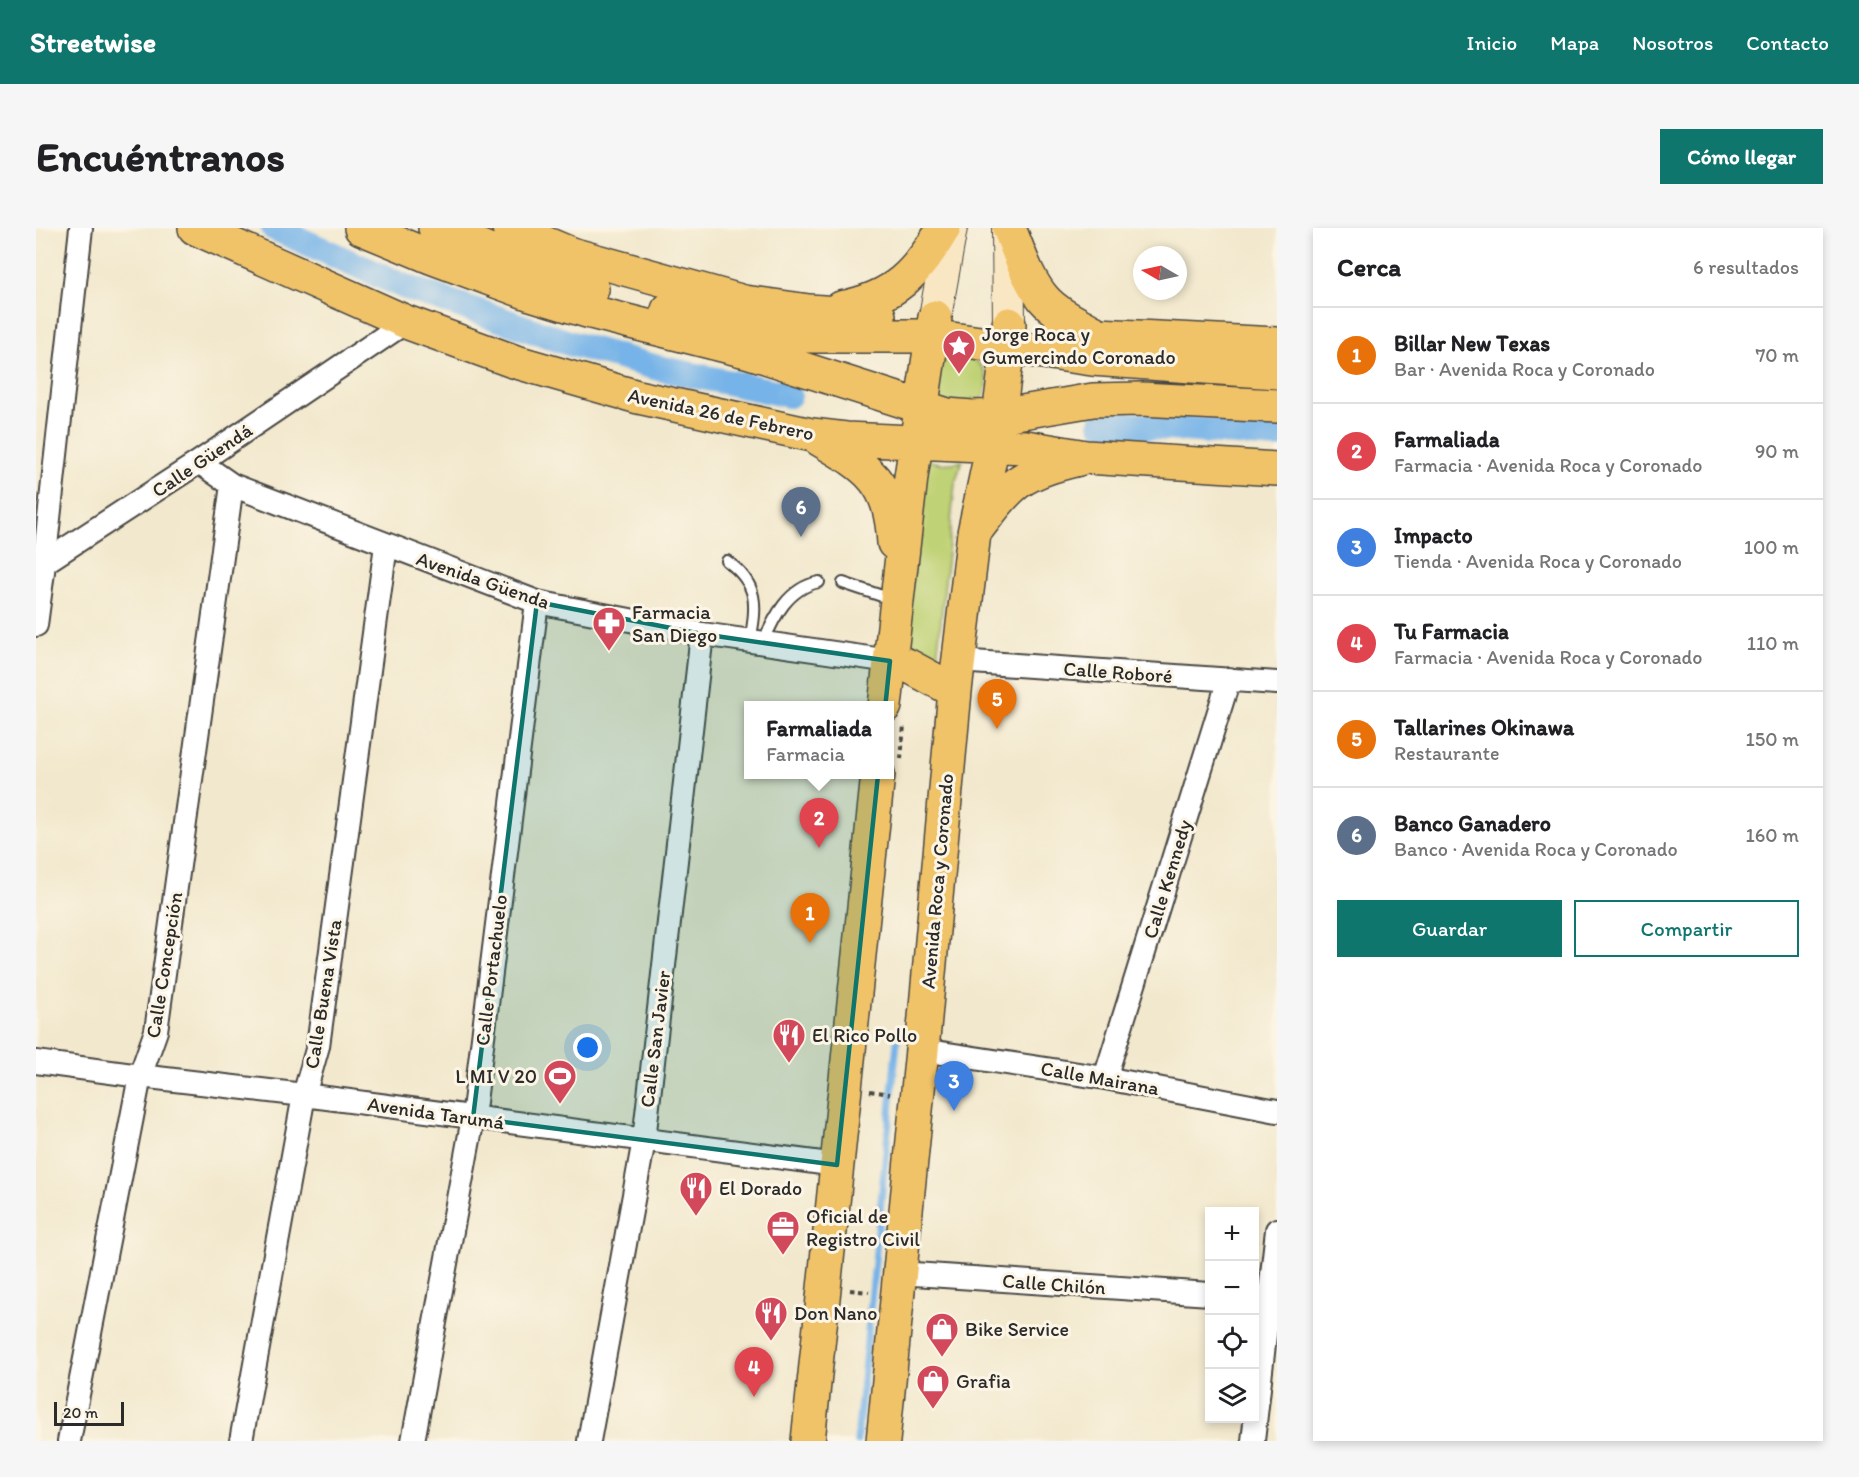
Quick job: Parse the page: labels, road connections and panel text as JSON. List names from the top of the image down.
{
  "streets": {
    "main road": ["Avenida 26 de Febrero", "Avenida Roca y Coronado"],
    "street": [
      "Calle Güendá",
      "Avenida Güenda",
      "Calle Roboré",
      "Calle Kennedy",
      "Calle Concepción",
      "Calle Portachuelo",
      "Calle Buena Vista",
      "Calle San Javier",
      "Calle Mairana",
      "Avenida Tarumá",
      "Calle Chilón"
    ]
  },
  "crossings": [
    ["Avenida 26 de Febrero", "Calle Güendá"],
    ["Avenida 26 de Febrero", "Avenida Roca y Coronado"],
    ["Calle Güendá", "Avenida Güenda"],
    ["Avenida Güenda", "Calle Concepción"],
    ["Avenida Güenda", "Calle Portachuelo"],
    ["Avenida Güenda", "Calle Buena Vista"],
    ["Avenida Güenda", "Calle San Javier"],
    ["Calle Roboré", "Calle Kennedy"],
    ["Calle Roboré", "Avenida Roca y Coronado"],
    ["Calle Kennedy", "Calle Mairana"],
    ["Avenida Roca y Coronado", "Calle Mairana"],
    ["Avenida Roca y Coronado", "Calle Chilón"],
    ["Calle Concepción", "Avenida Tarumá"],
    ["Calle Portachuelo", "Avenida Tarumá"],
    ["Calle Buena Vista", "Avenida Tarumá"],
    ["Calle San Javier", "Avenida Tarumá"]
  ],
  "places": {
    "place": ["Jorge Roca y Gumercindo Coronado"],
    "pharmacy": ["Farmacia San Diego"],
    "restaurant": ["El Rico Pollo", "El Dorado", "Don Nano"],
    "sports": ["L MI V 20"],
    "office": ["Oficial de Registro Civil"],
    "shop": ["Bike Service", "Grafia"]
  },
  "scale_bar": "20 m",
  "north": "left",
  "page": {
    "header": "Streetwise",
    "nav": [
      "Inicio",
      "Mapa",
      "Nosotros",
      "Contacto"
    ],
    "buttons": [
      "Cómo llegar",
      ["Guardar", "Compartir"]
    ],
    "title": "Encuéntranos",
    "heading": ["Cerca", "6 resultados"],
    "list": [
      {
        "mark": "1",
        "name": "Billar New Texas",
        "note": "Bar · Avenida Roca y Coronado",
        "value": "70 m"
      },
      {
        "mark": "2",
        "name": "Farmaliada",
        "note": "Farmacia · Avenida Roca y Coronado",
        "value": "90 m"
      },
      {
        "mark": "3",
        "name": "Impacto",
        "note": "Tienda · Avenida Roca y Coronado",
        "value": "100 m"
      },
      {
        "mark": "4",
        "name": "Tu Farmacia",
        "note": "Farmacia · Avenida Roca y Coronado",
        "value": "110 m"
      },
      {
        "mark": "5",
        "name": "Tallarines Okinawa",
        "note": "Restaurante",
        "value": "150 m"
      },
      {
        "mark": "6",
        "name": "Banco Ganadero",
        "note": "Banco · Avenida Roca y Coronado",
        "value": "160 m"
      }
    ],
    "pins": [
      "6",
      "5",
      "2",
      "1",
      "3",
      "4"
    ],
    "popup": ["Farmaliada", "Farmacia"],
    "map_buttons": ["+", "−"],
    "scale": "20 m"
  }
}
